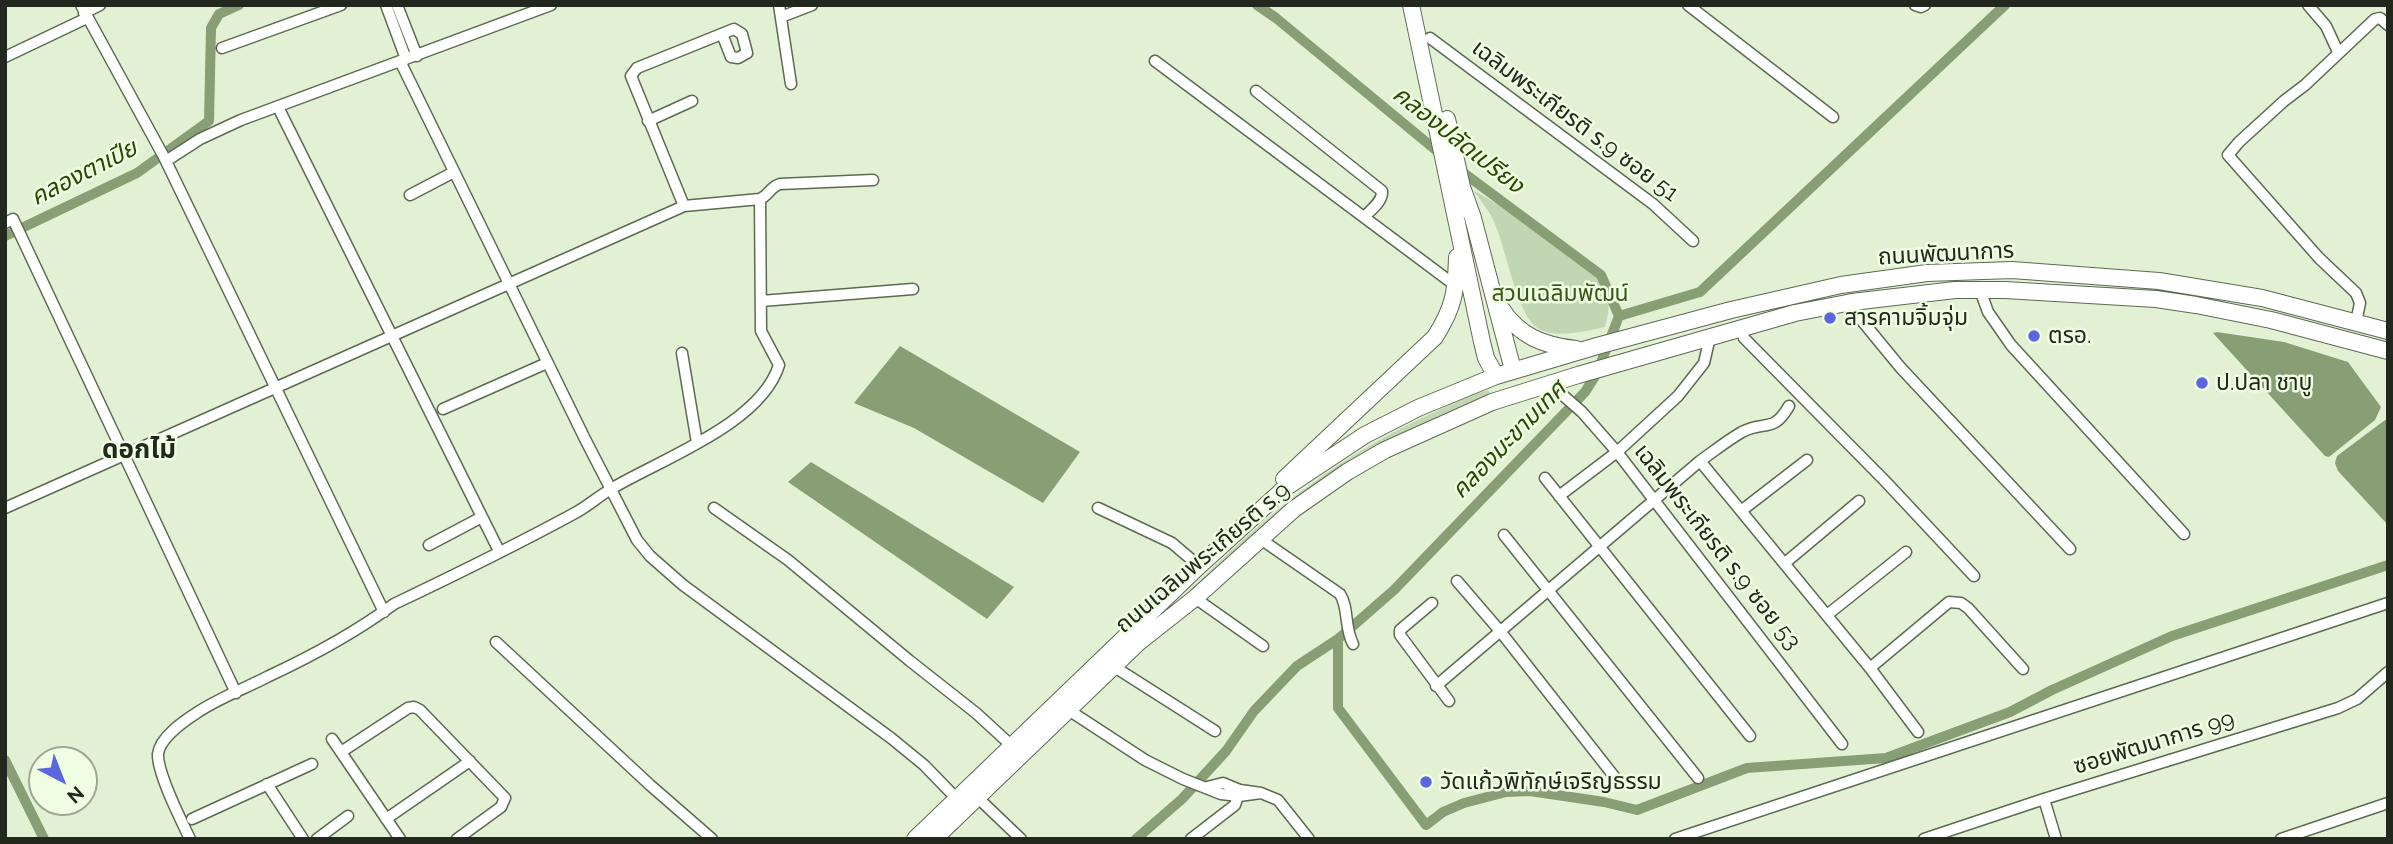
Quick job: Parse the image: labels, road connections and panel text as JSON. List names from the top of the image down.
{
  "streets": {
    "main road": ["ถนนพัฒนาการ", "ถนนเฉลิมพระเกียรติ ร.9"],
    "street": ["เฉลิมพระเกียรติ ร.9 ซอย 51", "เฉลิมพระเกียรติ ร.9 ซอย 53", "ซอยพัฒนาการ 99"]
  },
  "crossings": [
    ["ถนนพัฒนาการ", "เฉลิมพระเกียรติ ร.9 ซอย 53"],
    ["ถนนพัฒนาการ", "ถนนเฉลิมพระเกียรติ ร.9"],
    ["เฉลิมพระเกียรติ ร.9 ซอย 53", "ถนนเฉลิมพระเกียรติ ร.9"]
  ],
  "districts": ["ดอกไม้"],
  "water": ["คลองปลัดเปรียง", "คลองตาเปีย", "คลองมะขามเทศ"],
  "parks": ["สวนเฉลิมพัฒน์"],
  "places": [
    "สารคามจิ้มจุ่ม",
    "ตรอ.",
    "ป.ปลา ชาบู",
    "วัดแก้วพิทักษ์เจริญธรรม"
  ],
  "north": "bottom right"
}
